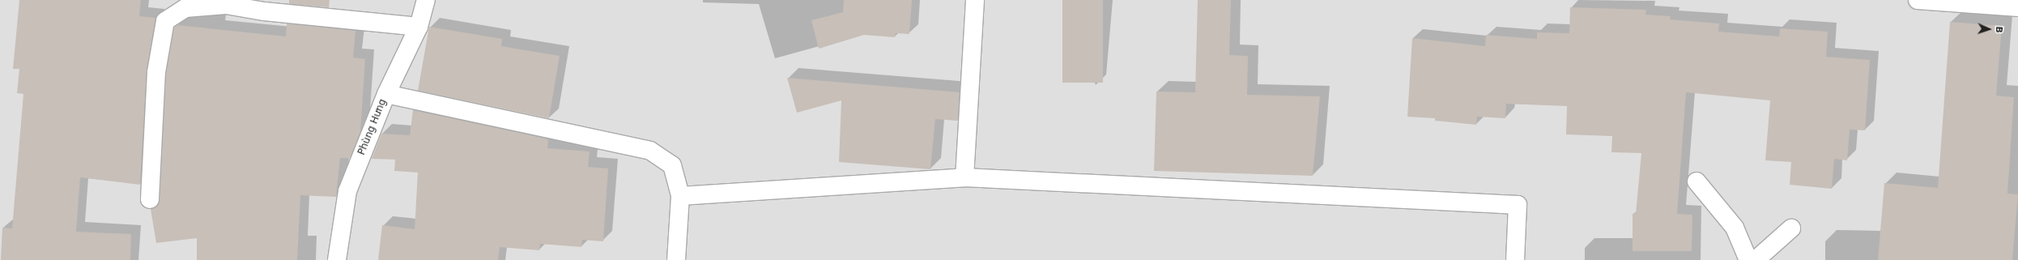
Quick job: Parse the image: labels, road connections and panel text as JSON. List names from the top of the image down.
{
  "streets": {
    "street": ["Phùng Hưng"]
  },
  "north": "right"
}
